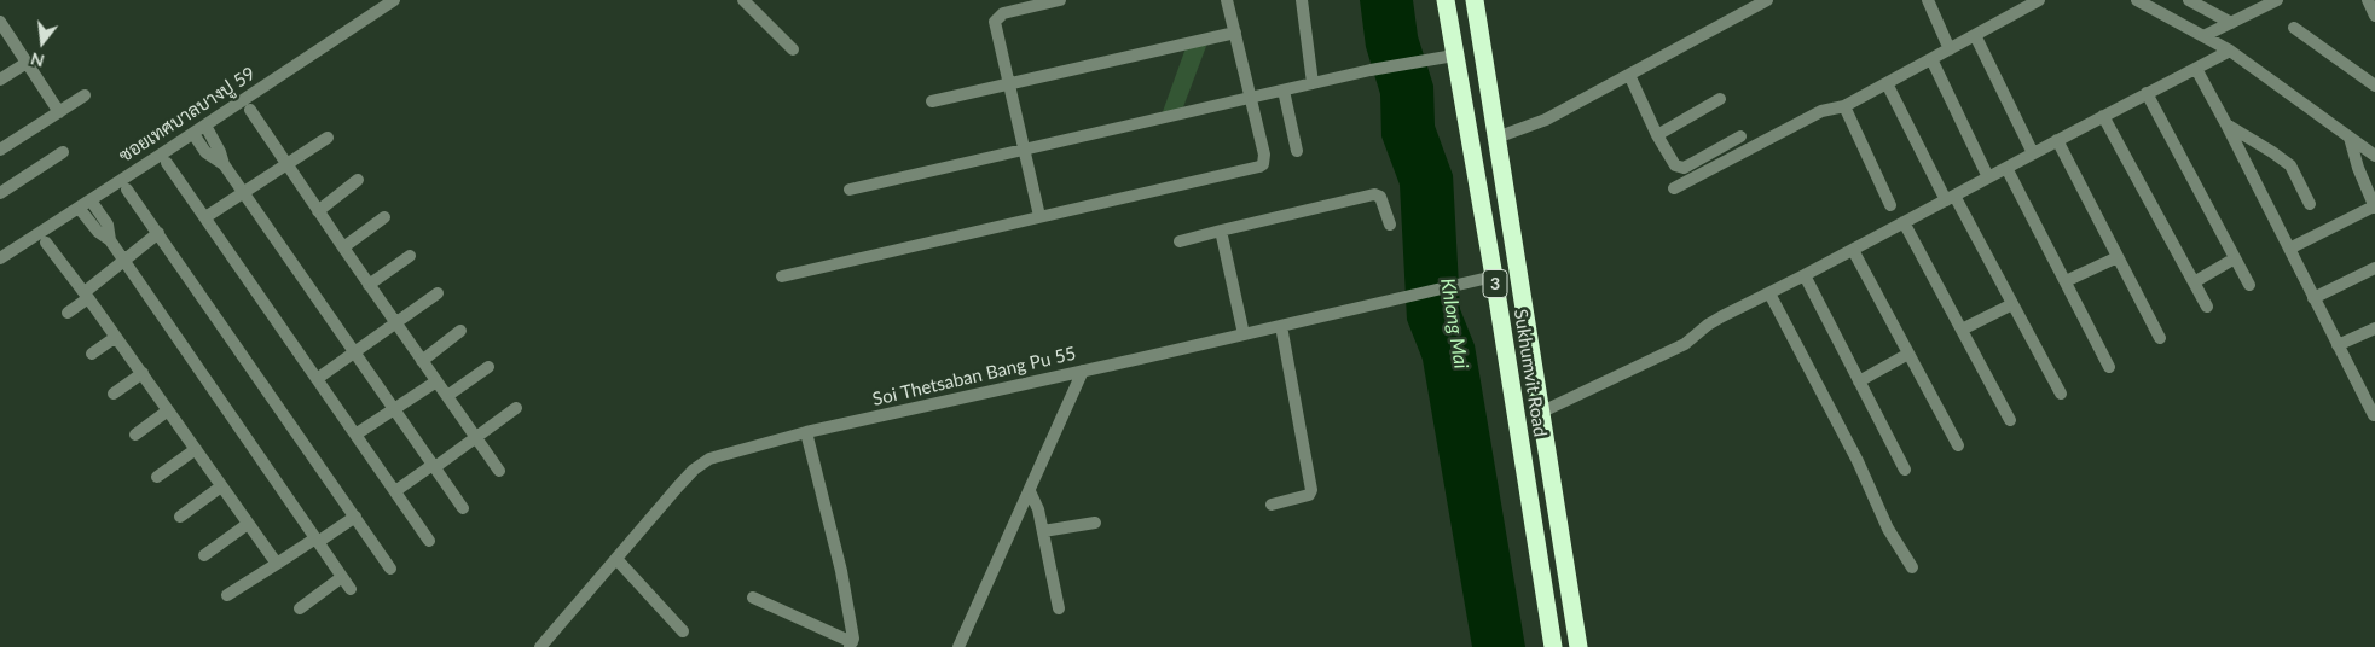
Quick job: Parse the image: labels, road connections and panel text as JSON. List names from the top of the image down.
{
  "streets": {
    "highway": ["3", "Sukhumvit Road"],
    "street": ["ซอยเทศบาลบางปู 59", "Soi Thetsaban Bang Pu 55"]
  },
  "crossings": [
    ["Sukhumvit Road", "Soi Thetsaban Bang Pu 55"]
  ],
  "water": ["Khlong Mai"],
  "north": "bottom"
}
